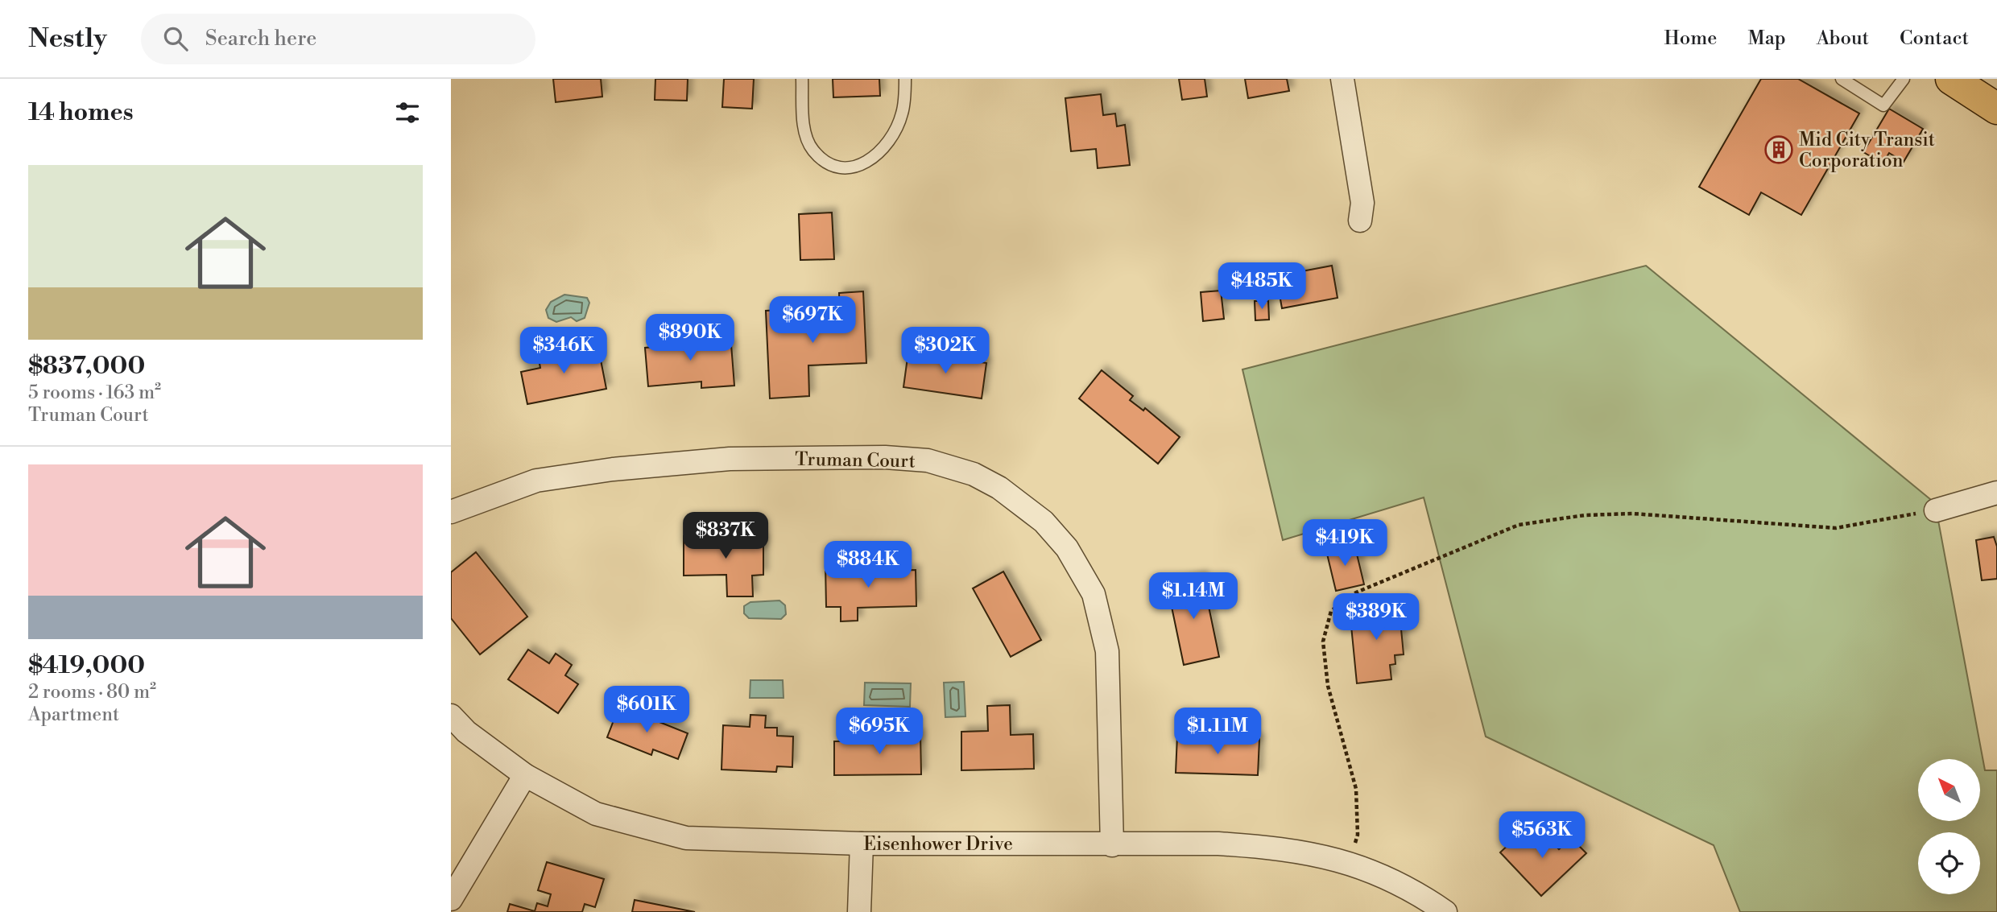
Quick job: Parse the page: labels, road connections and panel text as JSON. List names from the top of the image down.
{
  "streets": {
    "street": ["Truman Court", "Eisenhower Drive"]
  },
  "crossings": [
    ["Truman Court", "Eisenhower Drive"]
  ],
  "places": {
    "building": ["Mid City Transit Corporation"]
  },
  "north": "top left",
  "page": {
    "header": "Nestly",
    "search": "Search here",
    "nav": [
      "Home",
      "Map",
      "About",
      "Contact"
    ],
    "heading": "14 homes",
    "list": [
      {
        "name": "$837,000",
        "note": "5 rooms · 163 m² · Truman Court"
      },
      {
        "name": "$419,000",
        "note": "2 rooms · 80 m² · Apartment"
      }
    ],
    "price": [
      "$485K",
      "$697K",
      "$890K",
      "$346K",
      "$302K",
      "$837K",
      "$419K",
      "$884K",
      "$1.14M",
      "$389K",
      "$601K",
      "$695K",
      "$1.11M",
      "$563K"
    ]
  }
}
